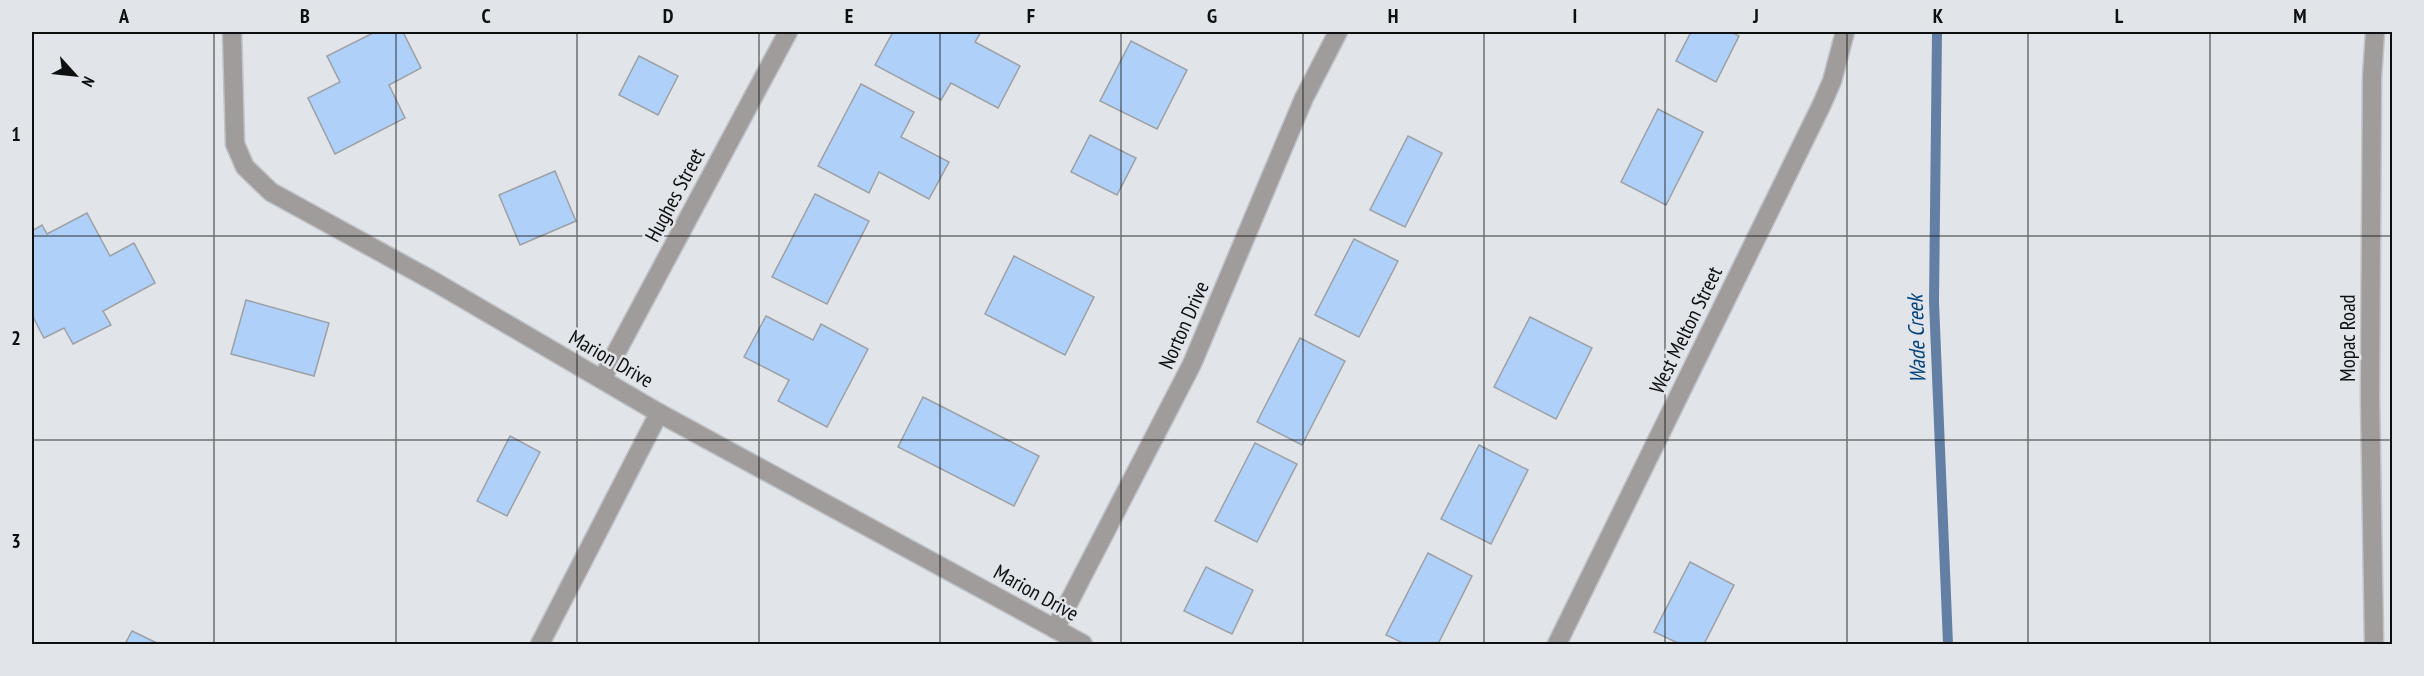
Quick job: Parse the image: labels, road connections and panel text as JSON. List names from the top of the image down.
{
  "streets": {
    "street": [
      "Hughes Street",
      "Norton Drive",
      "West Melton Street",
      "Mopac Road",
      "Marion Drive"
    ]
  },
  "crossings": [
    ["Hughes Street", "Marion Drive"],
    ["Norton Drive", "Marion Drive"]
  ],
  "water": ["Wade Creek"],
  "north": "bottom right",
  "grid": {
    "columns": [
      "A",
      "B",
      "C",
      "D",
      "E",
      "F",
      "G",
      "H",
      "I",
      "J",
      "K",
      "L",
      "M"
    ],
    "rows": ["1", "2", "3"]
  }
}
